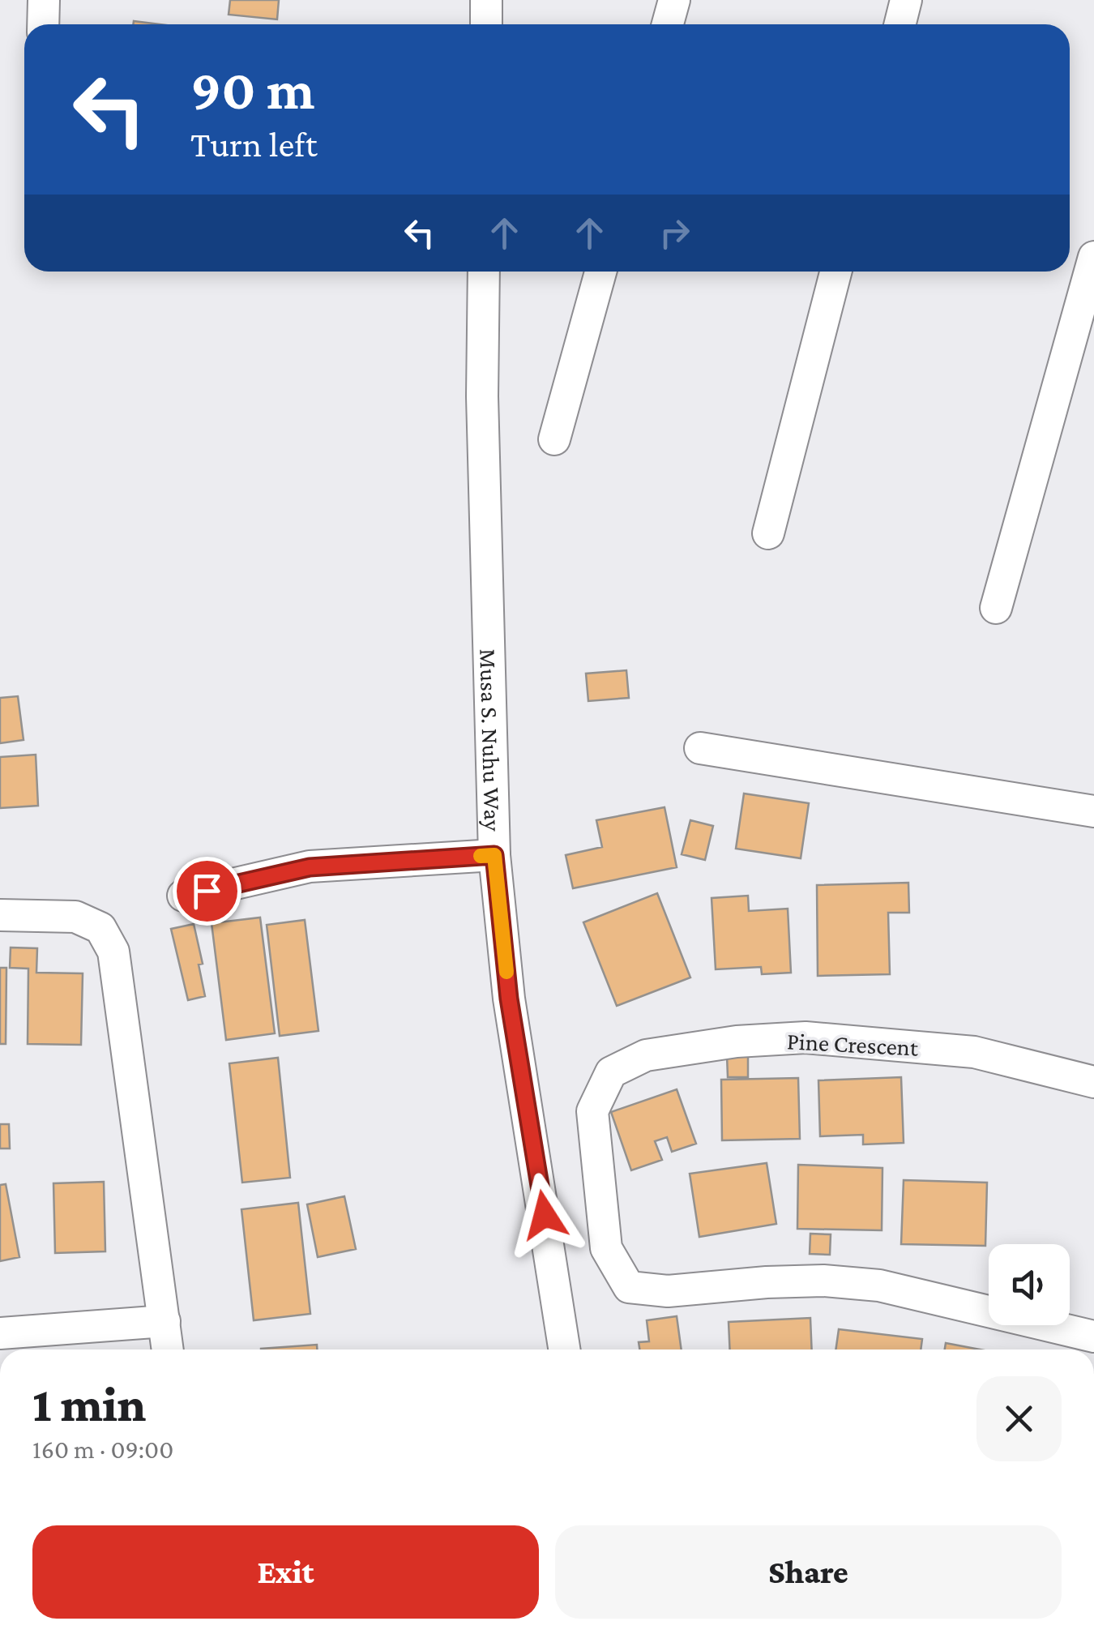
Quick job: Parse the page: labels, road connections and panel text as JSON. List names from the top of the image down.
{
  "streets": {
    "street": ["Musa S. Nuhu Way", "Pine Crescent"]
  },
  "page": {
    "turn": ["90 m", "Turn left"],
    "heading": ["1 min", "160 m · 09:00"],
    "buttons": ["Exit", "Share"]
  }
}
